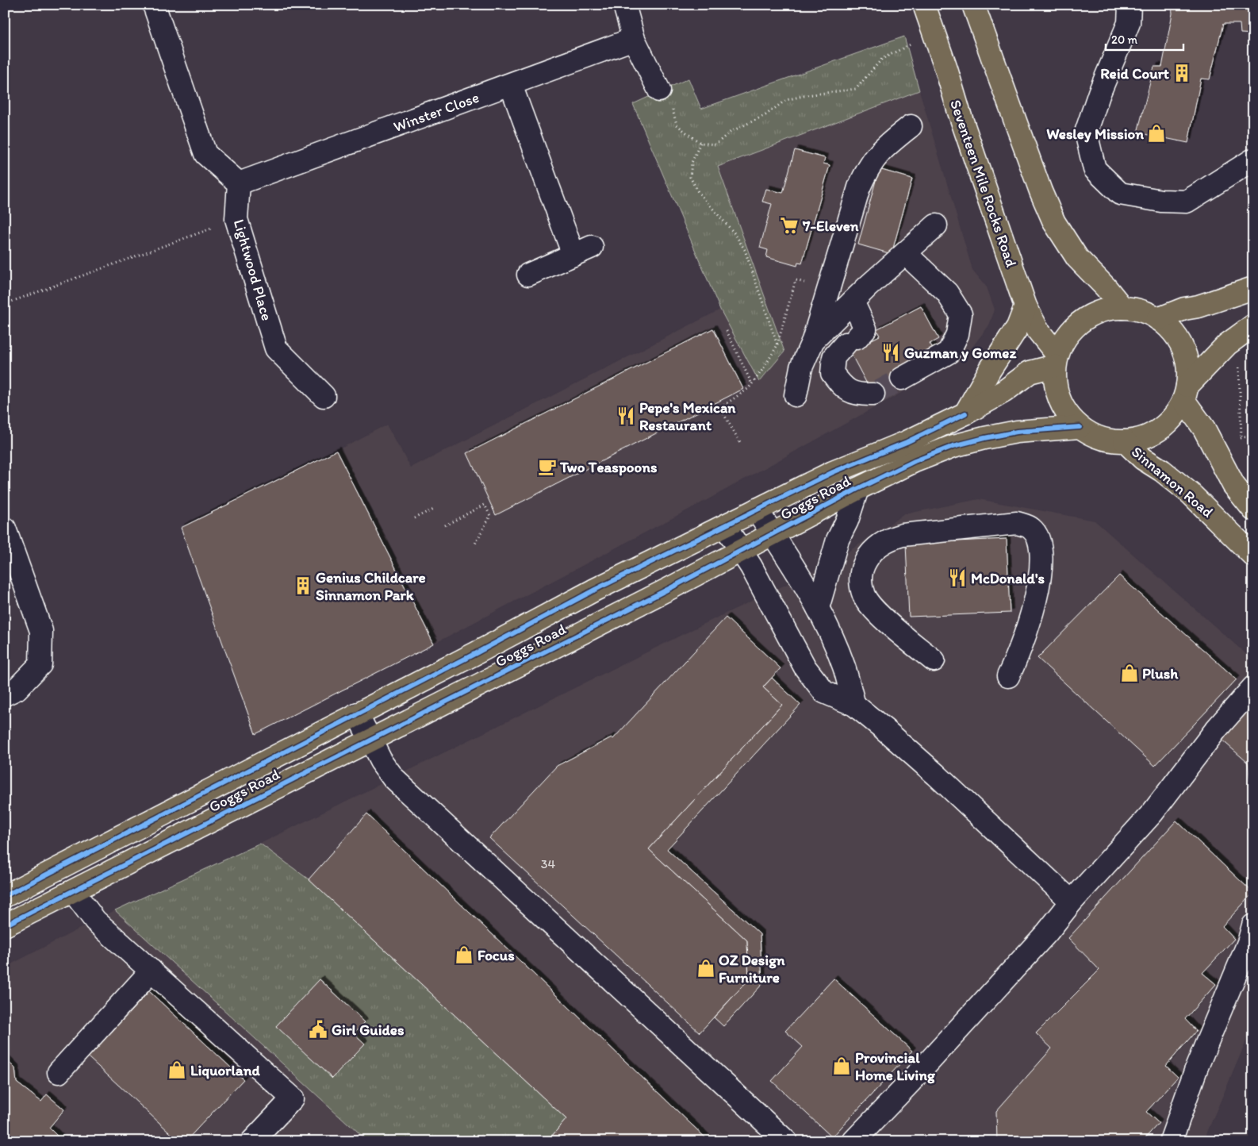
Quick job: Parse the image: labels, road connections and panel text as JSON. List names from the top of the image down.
{
  "streets": {
    "main road": ["Seventeen Mile Rocks Road", "Sinnamon Road", "Goggs Road"],
    "street": ["Winster Close", "Lightwood Place"]
  },
  "crossings": [
    ["Winster Close", "Lightwood Place"],
    ["Seventeen Mile Rocks Road", "Sinnamon Road"],
    ["Seventeen Mile Rocks Road", "Goggs Road"],
    ["Sinnamon Road", "Goggs Road"]
  ],
  "places": {
    "building": ["Reid Court", "Genius Childcare Sinnamon Park"],
    "shop": [
      "Wesley Mission",
      "Plush",
      "Focus",
      "OZ Design Furniture",
      "Provincial Home Living",
      "Liquorland"
    ],
    "supermarket": ["7-Eleven"],
    "restaurant": ["Guzman y Gomez", "Pepe's Mexican Restaurant", "McDonald's"],
    "cafe": ["Two Teaspoons"],
    "public building": ["Girl Guides"]
  },
  "house_numbers": ["34"],
  "scale_bar": "20 m"
}
